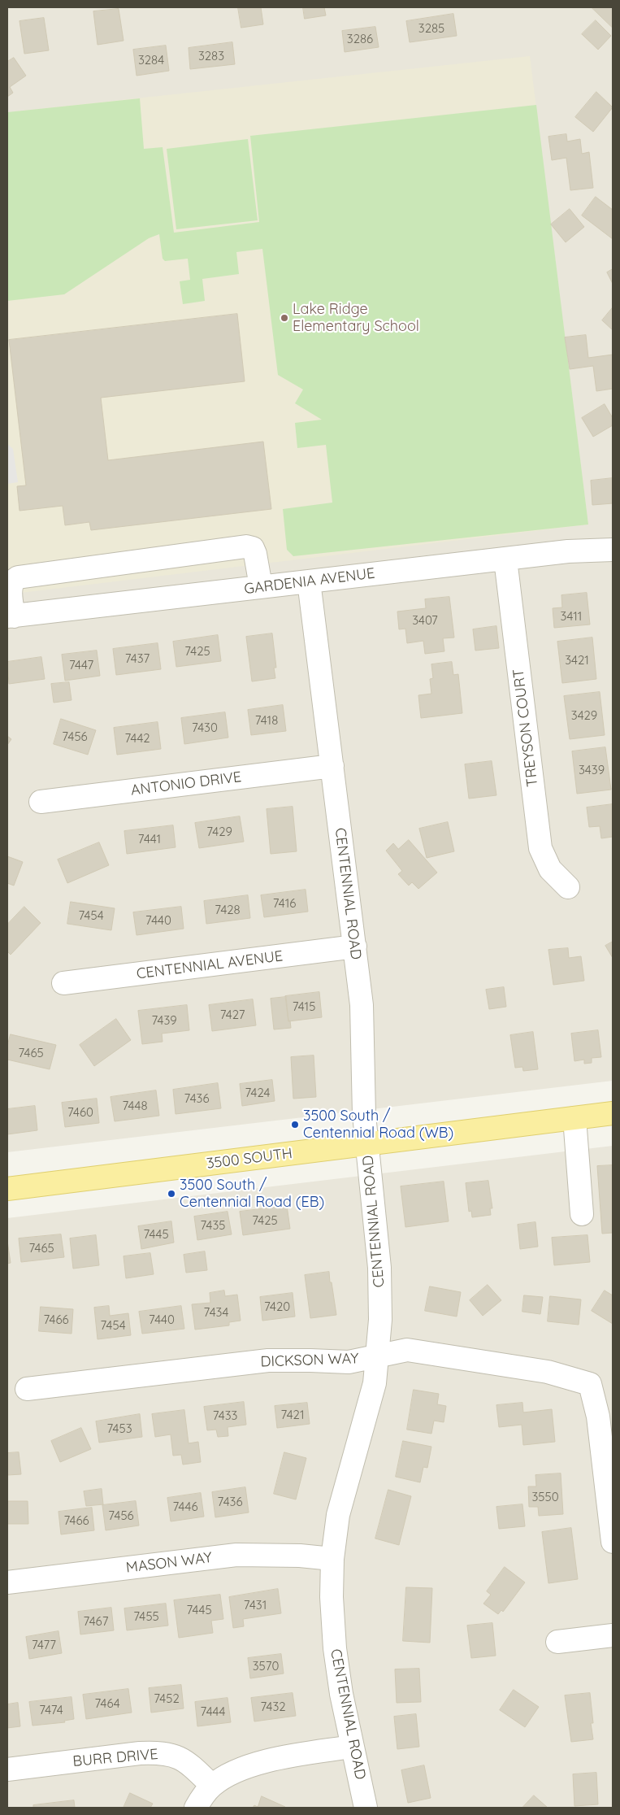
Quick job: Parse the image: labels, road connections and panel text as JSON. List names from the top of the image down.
{
  "streets": {
    "main road": ["3500 SOUTH"],
    "street": [
      "GARDENIA AVENUE",
      "TREYSON COURT",
      "ANTONIO DRIVE",
      "CENTENNIAL ROAD",
      "CENTENNIAL AVENUE",
      "DICKSON WAY",
      "MASON WAY",
      "BURR DRIVE"
    ]
  },
  "crossings": [
    ["GARDENIA AVENUE", "TREYSON COURT"],
    ["GARDENIA AVENUE", "CENTENNIAL ROAD"],
    ["ANTONIO DRIVE", "CENTENNIAL ROAD"],
    ["CENTENNIAL ROAD", "CENTENNIAL AVENUE"],
    ["CENTENNIAL ROAD", "3500 SOUTH"],
    ["CENTENNIAL ROAD", "DICKSON WAY"],
    ["CENTENNIAL ROAD", "MASON WAY"]
  ],
  "places": ["Lake Ridge Elementary School", "3500 South / Centennial Road (WB)", "3500 South / Centennial Road (EB)"],
  "house_numbers": [
    "3285",
    "3286",
    "3283",
    "3284",
    "3411",
    "3407",
    "7425",
    "7437",
    "3421",
    "7447",
    "3429",
    "7418",
    "7430",
    "7456",
    "7442",
    "3439",
    "7429",
    "7441",
    "7416",
    "7428",
    "7454",
    "7440",
    "7415",
    "7427",
    "7439",
    "7465",
    "7424",
    "7436",
    "7448",
    "7460",
    "7425",
    "7435",
    "7445",
    "7465",
    "7420",
    "7434",
    "7466",
    "7440",
    "7454",
    "7421",
    "7433",
    "7453",
    "3550",
    "7436",
    "7446",
    "7456",
    "7466",
    "7431",
    "7445",
    "7455",
    "7467",
    "7477",
    "3570",
    "7452",
    "7464",
    "7432",
    "7474",
    "7444"
  ]
}
